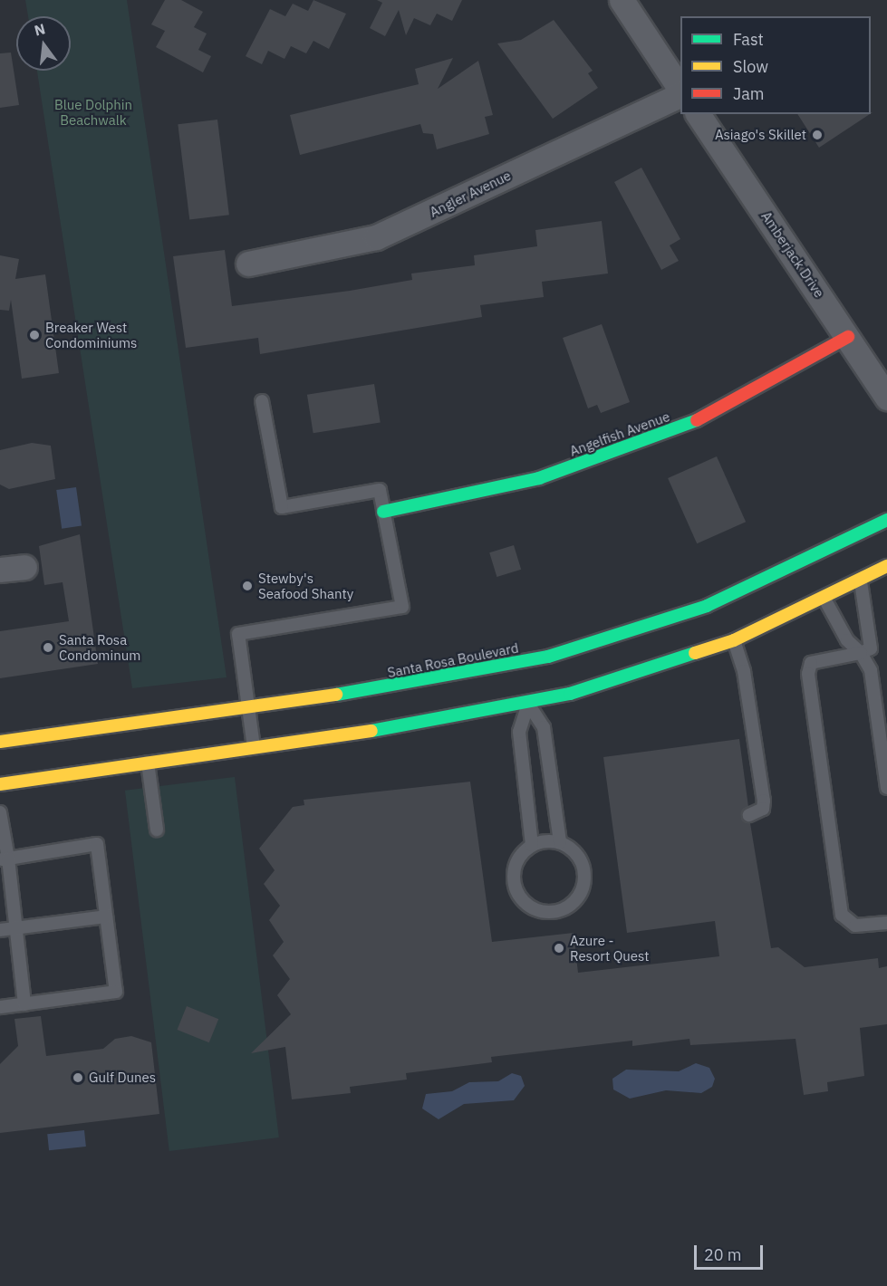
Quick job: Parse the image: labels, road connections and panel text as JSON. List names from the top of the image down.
{
  "streets": {
    "street": [
      "Angler Avenue",
      "Amberjack Drive",
      "Angelfish Avenue",
      "Santa Rosa Boulevard"
    ]
  },
  "crossings": [
    ["Amberjack Drive", "Angelfish Avenue"]
  ],
  "parks": ["Blue Dolphin Beachwalk"],
  "places": [
    "Asiago's Skillet",
    "Breaker West Condominiums",
    "Stewby's Seafood Shanty",
    "Santa Rosa Condominum",
    "Azure - Resort Quest",
    "Gulf Dunes"
  ],
  "legend": ["Fast", "Slow", "Jam"],
  "scale_bar": "20 m",
  "north": "top"
}
